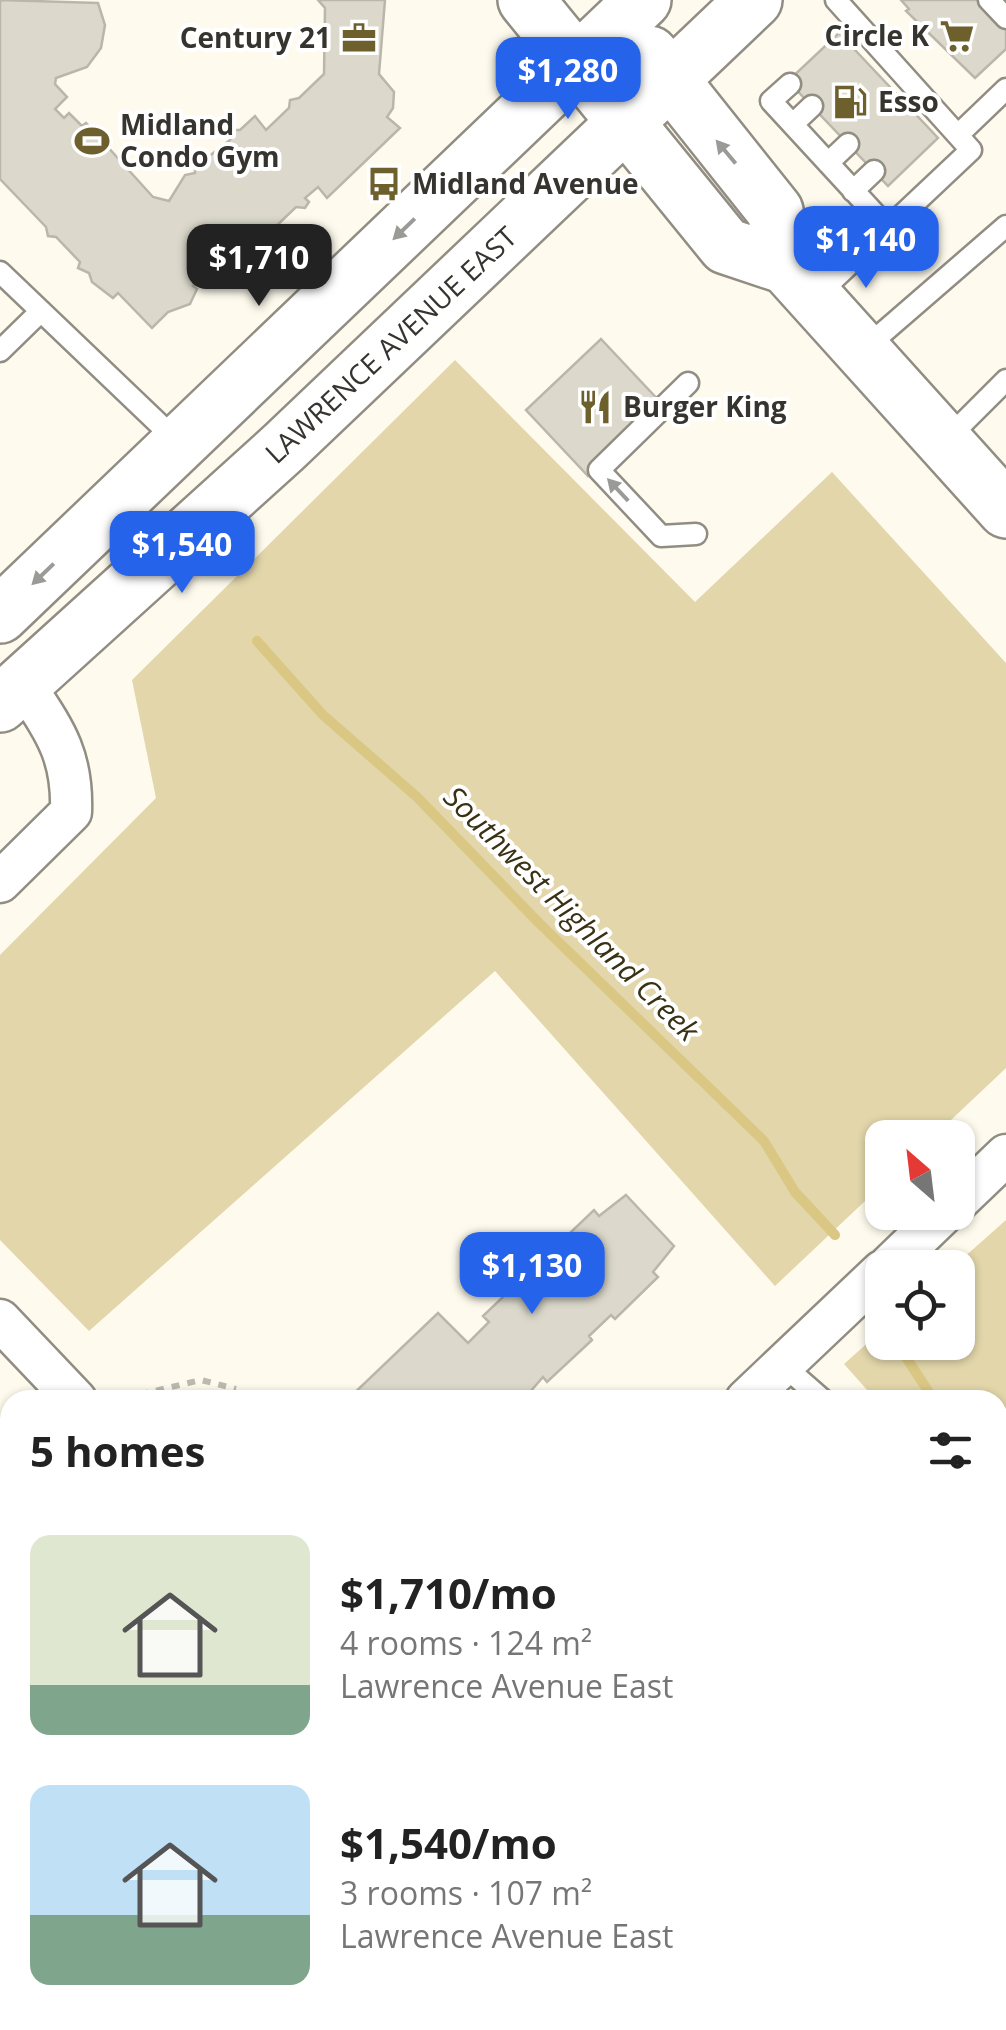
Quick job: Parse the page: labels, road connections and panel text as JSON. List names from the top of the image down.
{
  "streets": {
    "main road": ["LAWRENCE AVENUE EAST"]
  },
  "water": ["Southwest Highland Creek"],
  "places": {
    "supermarket": ["Circle K"],
    "office": ["Century 21"],
    "fuel station": ["Esso"],
    "sports": ["Midland Condo Gym"],
    "bus stop": ["Midland Avenue"],
    "restaurant": ["Burger King"]
  },
  "north": "top left",
  "page": {
    "price": [
      "$1,280",
      "$1,140",
      "$1,710",
      "$1,540",
      "$1,130"
    ],
    "heading": "5 homes",
    "list": [
      {
        "name": "$1,710/mo",
        "note": "4 rooms · 124 m² · Lawrence Avenue East"
      },
      {
        "name": "$1,540/mo",
        "note": "3 rooms · 107 m² · Lawrence Avenue East"
      }
    ]
  }
}
